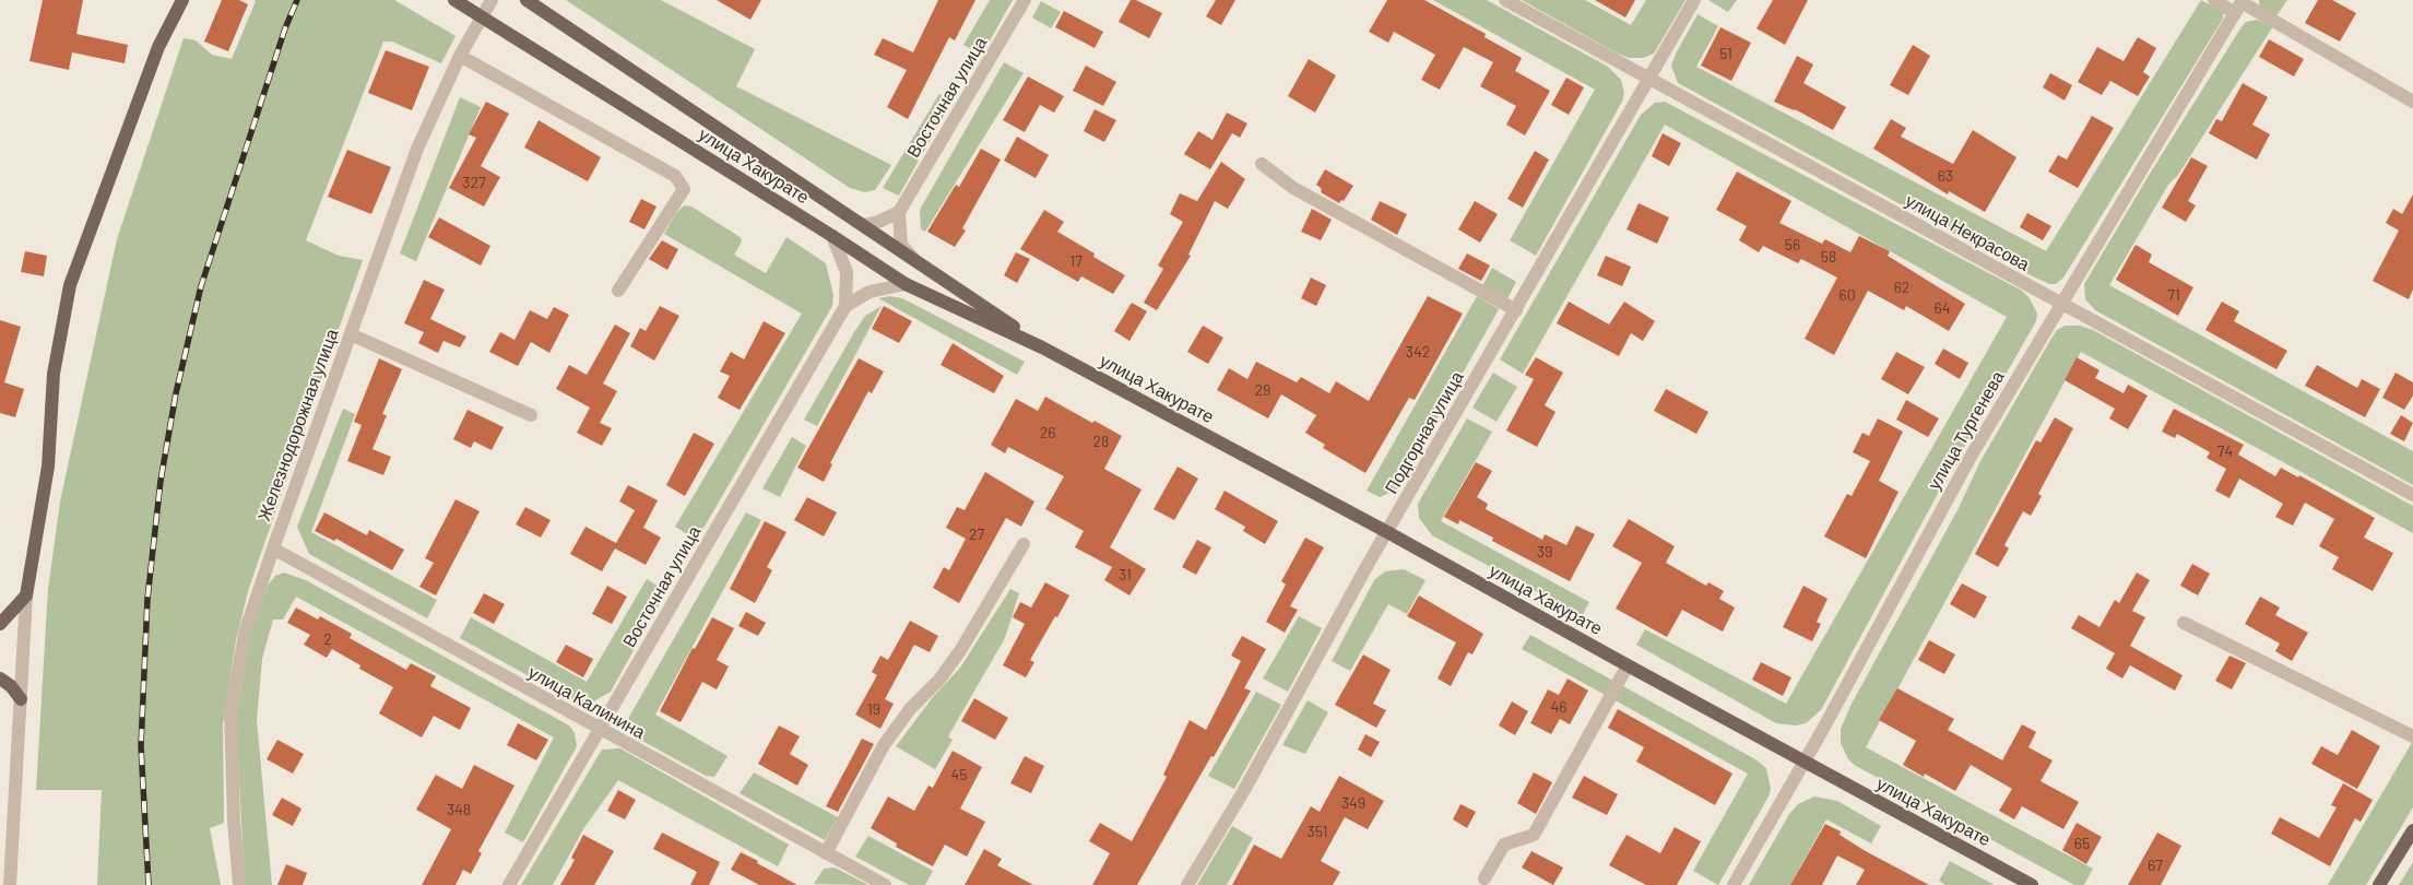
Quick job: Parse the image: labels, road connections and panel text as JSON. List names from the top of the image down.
{
  "streets": {
    "main road": ["улица Хакурате"],
    "street": [
      "Восточная улица",
      "улица Некрасова",
      "Железнодорожная улица",
      "улица Тургенева",
      "Подгорная улица",
      "улица Калинина"
    ]
  },
  "crossings": [
    ["Восточная улица", "улица Калинина"],
    ["улица Хакурате", "улица Тургенева"],
    ["улица Хакурате", "Подгорная улица"],
    ["улица Некрасова", "улица Тургенева"],
    ["улица Некрасова", "Подгорная улица"],
    ["Железнодорожная улица", "улица Калинина"]
  ],
  "house_numbers": [
    "51",
    "63",
    "327",
    "56",
    "58",
    "17",
    "62",
    "60",
    "71",
    "64",
    "342",
    "29",
    "26",
    "28",
    "74",
    "27",
    "39",
    "31",
    "2",
    "46",
    "19",
    "45",
    "349",
    "348",
    "351",
    "65",
    "67"
  ]
}
